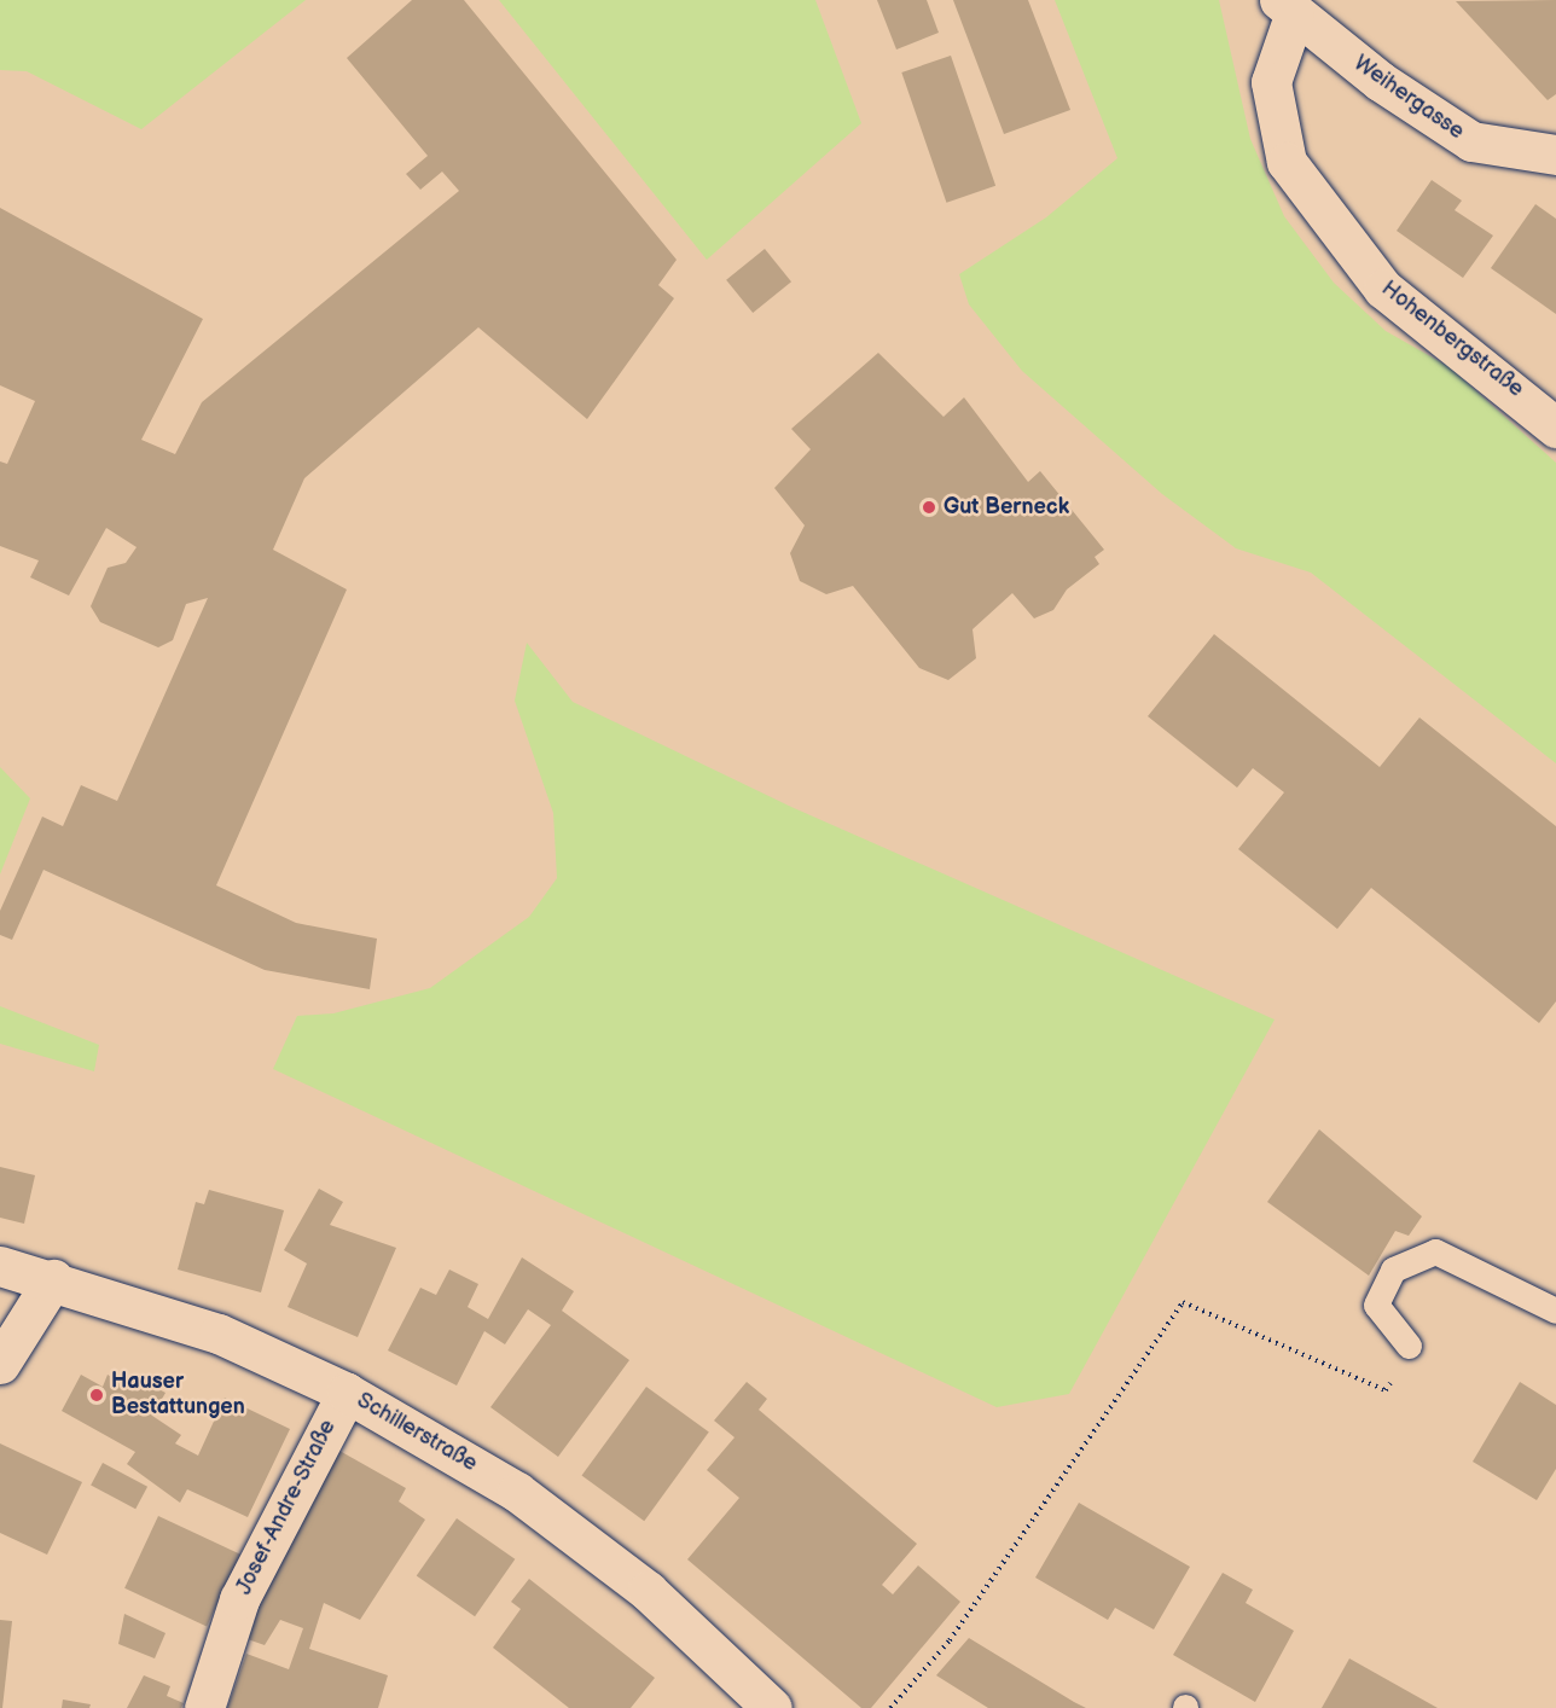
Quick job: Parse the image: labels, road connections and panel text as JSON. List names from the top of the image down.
{
  "streets": {
    "street": [
      "Weihergasse",
      "Hohenbergstraße",
      "Schillerstraße",
      "Josef-Andre-Straße"
    ]
  },
  "crossings": [
    ["Weihergasse", "Hohenbergstraße"],
    ["Schillerstraße", "Josef-Andre-Straße"]
  ],
  "places": ["Gut Berneck", "Hauser Bestattungen"]
}
